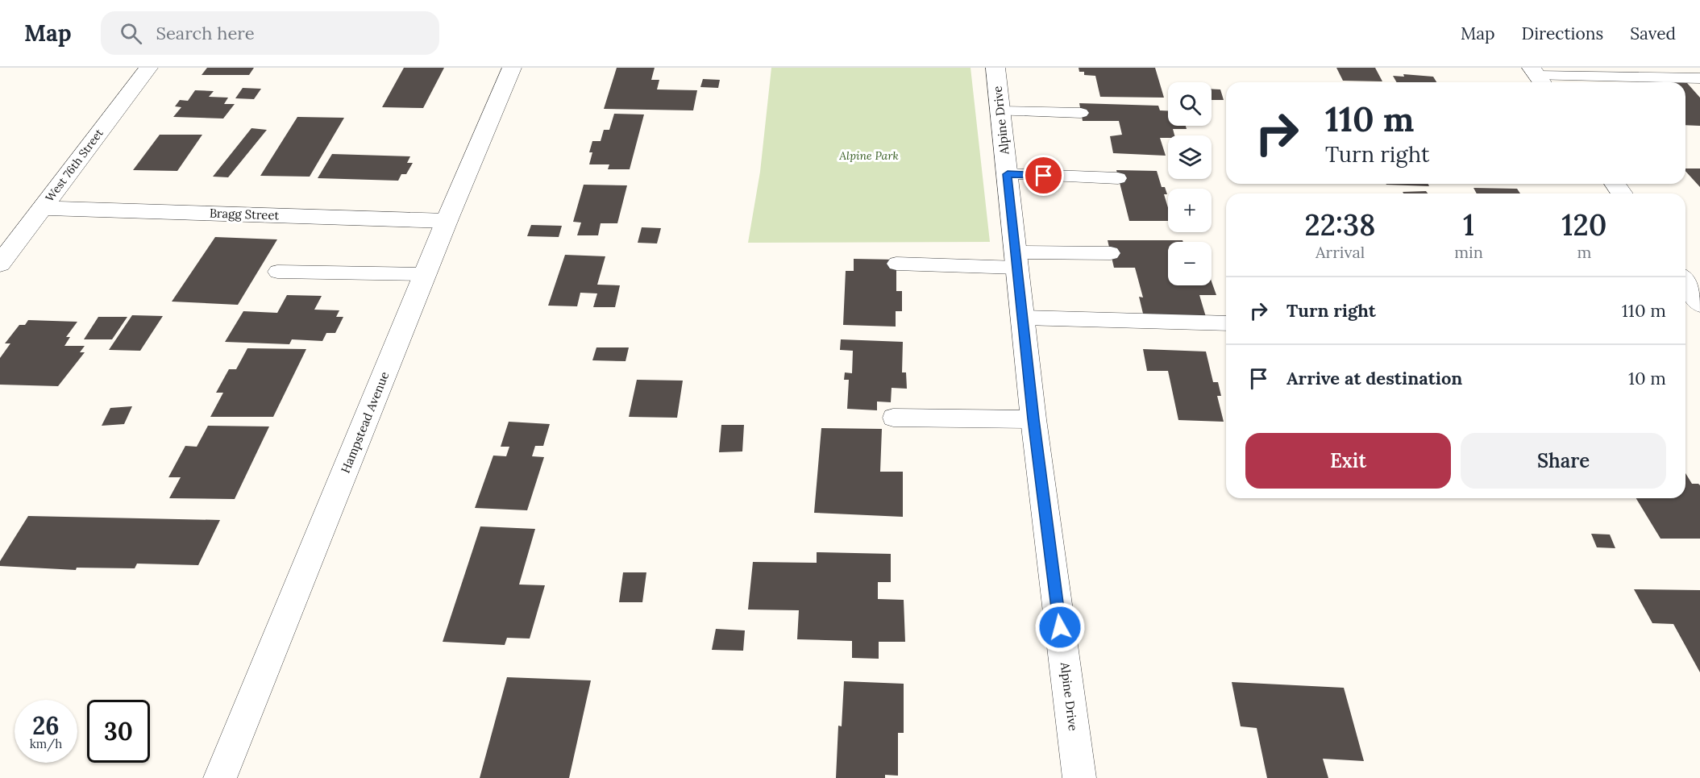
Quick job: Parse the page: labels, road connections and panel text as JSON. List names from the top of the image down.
{
  "streets": {
    "street": [
      "Alpine Drive",
      "West 76th Street",
      "Bragg Street",
      "Hampstead Avenue"
    ]
  },
  "crossings": [
    ["West 76th Street", "Bragg Street"],
    ["Bragg Street", "Hampstead Avenue"]
  ],
  "parks": ["Alpine Park"],
  "page": {
    "header": "Map",
    "search": "Search here",
    "nav": ["Map", "Directions", "Saved"],
    "map_buttons": ["+", "−"],
    "turn": ["110 m", "Turn right"],
    "eta": [
      "22:38",
      "Arrival",
      "1",
      "min",
      "120",
      "m"
    ],
    "list": [
      {
        "name": "Turn right",
        "value": "110 m"
      },
      {
        "name": "Arrive at destination",
        "value": "10 m"
      }
    ],
    "buttons": ["Exit", "Share"],
    "speed": "26 km/h",
    "limit": "30"
  }
}
